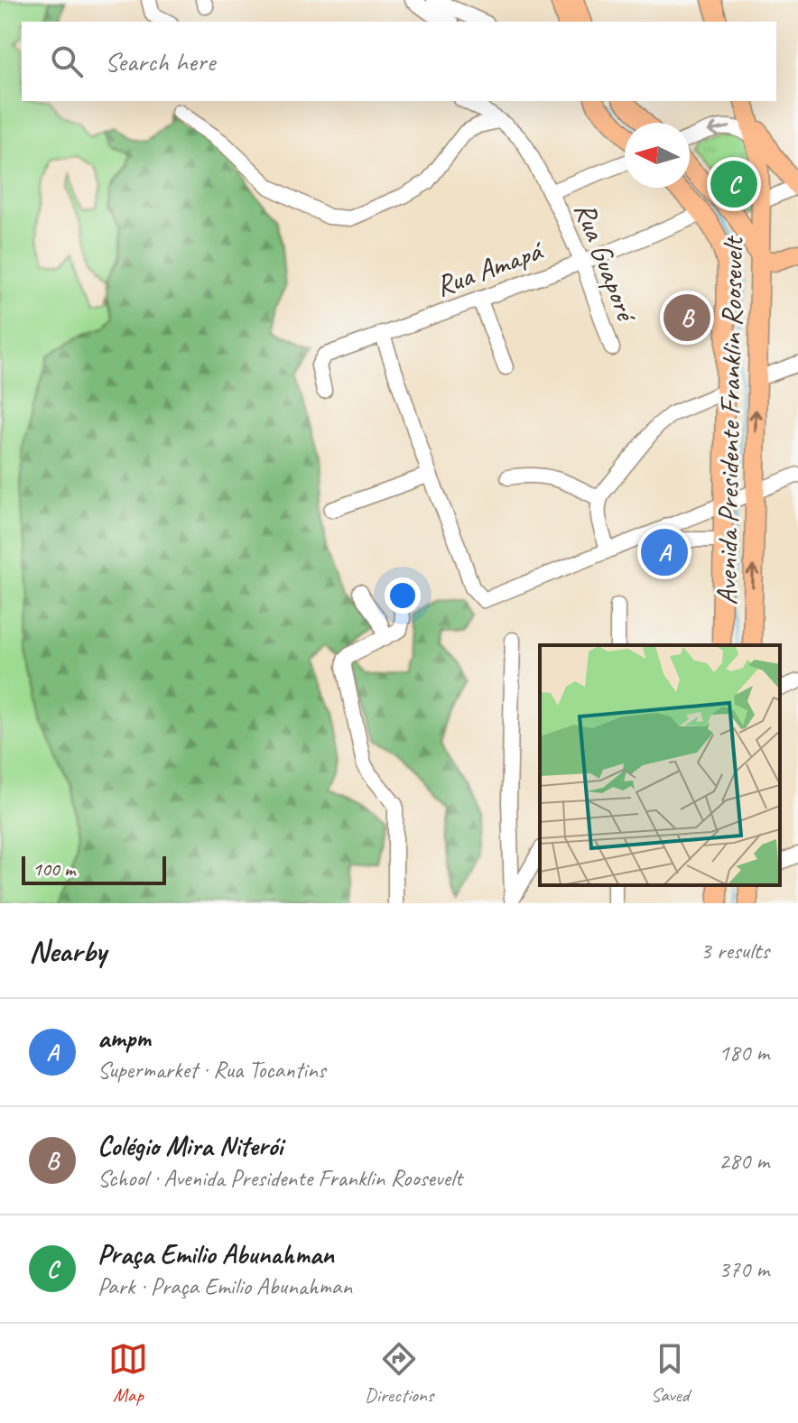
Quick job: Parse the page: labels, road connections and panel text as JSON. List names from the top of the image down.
{
  "streets": {
    "main road": ["Avenida Presidente Franklin Roosevelt"],
    "street": ["Rua Guaporé", "Rua Amapá"]
  },
  "crossings": [
    ["Rua Guaporé", "Rua Amapá"],
    ["Rua Amapá", "Avenida Presidente Franklin Roosevelt"]
  ],
  "scale_bar": "100 m",
  "north": "left",
  "page": {
    "search": "Search here",
    "pins": ["C", "B", "A"],
    "scale": "100 m",
    "heading": ["Nearby", "3 results"],
    "list": [
      {
        "mark": "A",
        "name": "ampm",
        "note": "Supermarket · Rua Tocantins",
        "value": "180 m"
      },
      {
        "mark": "B",
        "name": "Colégio Mira Niterói",
        "note": "School · Avenida Presidente Franklin Roosevelt",
        "value": "280 m"
      },
      {
        "mark": "C",
        "name": "Praça Emilio Abunahman",
        "note": "Park · Praça Emilio Abunahman",
        "value": "370 m"
      }
    ],
    "nav": ["Map", "Directions", "Saved"]
  }
}
